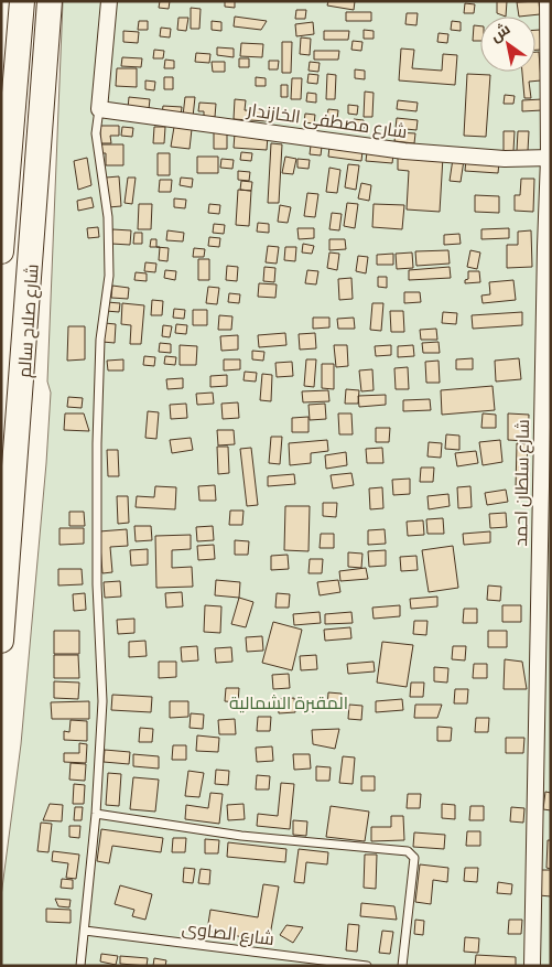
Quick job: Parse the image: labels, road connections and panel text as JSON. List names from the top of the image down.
{
  "streets": {
    "highway": ["شارع صلاح سالم"],
    "street": ["شارع مصطفى الخازندار", "شارع سلطان احمد"],
    "lane": ["شارع الصاوى"]
  },
  "crossings": [
    ["شارع مصطفى الخازندار", "شارع سلطان احمد"]
  ],
  "parks": ["المقبرة الشمالية"],
  "north": "top left"
}
